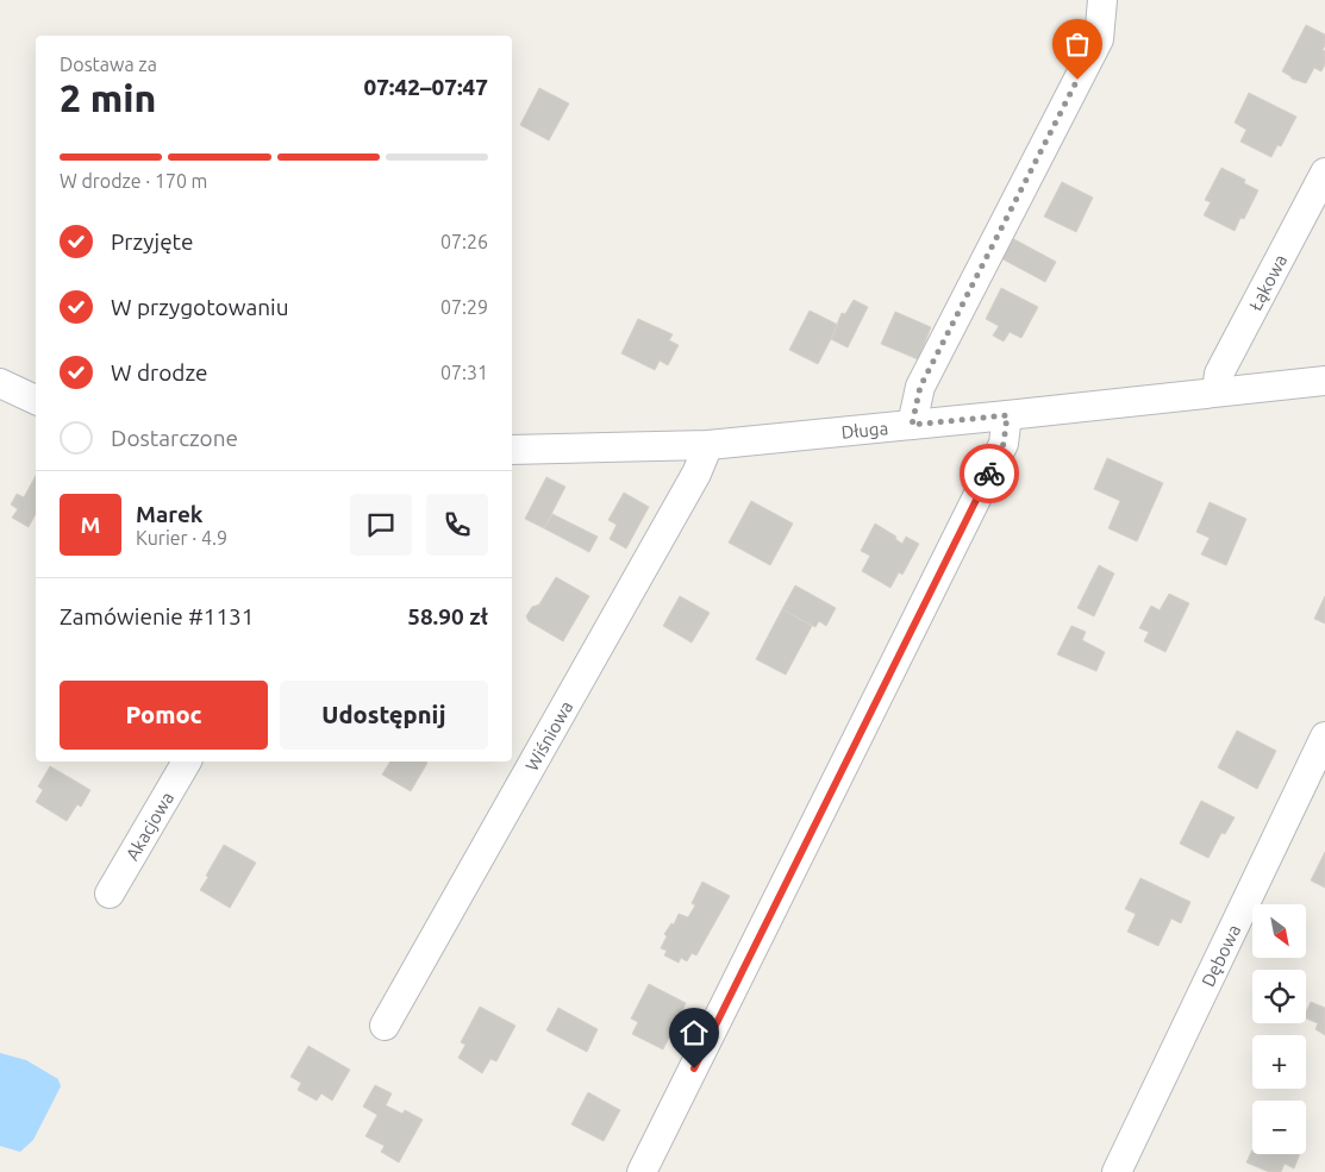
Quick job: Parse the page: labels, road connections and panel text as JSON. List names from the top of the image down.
{
  "streets": {
    "street": [
      "Łąkowa",
      "Długa",
      "Wiśniowa",
      "Akacjowa",
      "Dębowa"
    ]
  },
  "crossings": [
    ["Łąkowa", "Długa"],
    ["Długa", "Wiśniowa"]
  ],
  "north": "bottom right",
  "page": {
    "heading": ["2 min", "Dostawa za", "07:42–07:47"],
    "panel": [
      "Marek",
      "Kurier · 4.9",
      "Zamówienie #1131",
      "58.90 zł"
    ],
    "bar": "W drodze · 170 m",
    "list": [
      ["Przyjęte", "07:26"],
      ["W przygotowaniu", "07:29"],
      ["W drodze", "07:31"],
      "Dostarczone"
    ],
    "round": "M",
    "buttons": ["Pomoc", "Udostępnij"],
    "map_buttons": ["+", "−"]
  }
}
